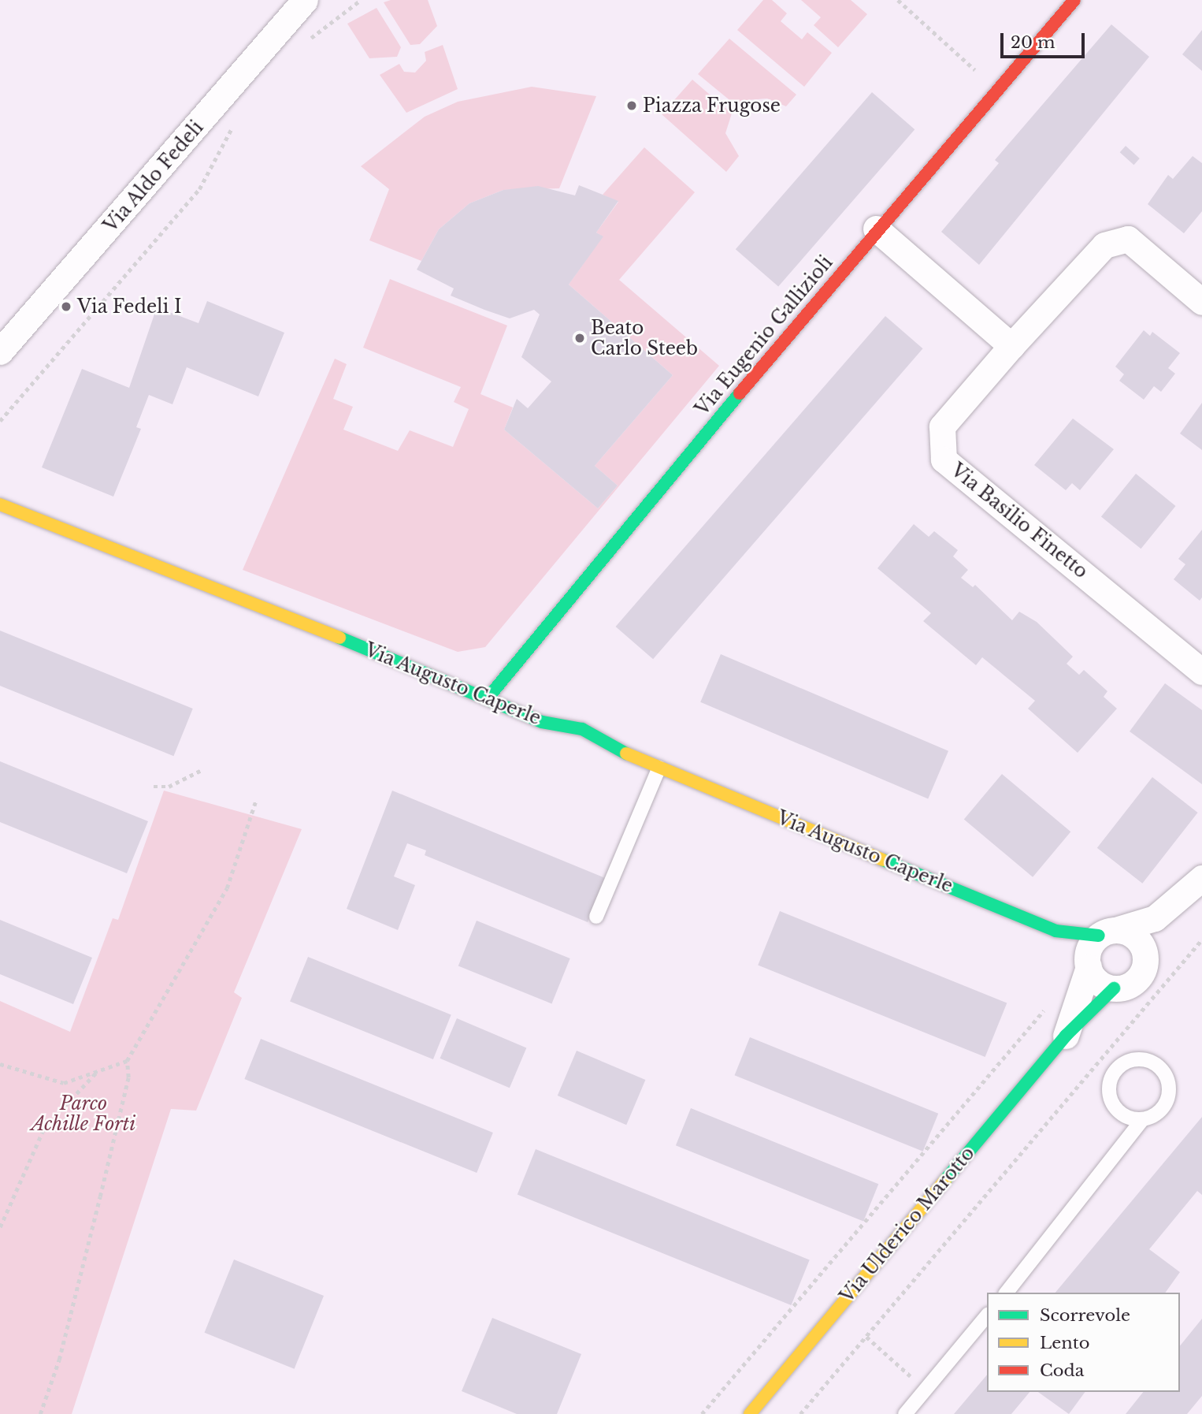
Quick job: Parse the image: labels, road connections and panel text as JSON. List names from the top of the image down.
{
  "streets": {
    "street": [
      "Via Aldo Fedeli",
      "Via Eugenio Gallizioli",
      "Via Basilio Finetto",
      "Via Augusto Caperle",
      "Via Ulderico Marotto"
    ]
  },
  "crossings": [
    ["Via Eugenio Gallizioli", "Via Augusto Caperle"],
    ["Via Augusto Caperle", "Via Ulderico Marotto"]
  ],
  "parks": ["Parco Achille Forti"],
  "places": ["Piazza Frugose", "Via Fedeli I", "Beato Carlo Steeb"],
  "legend": ["Scorrevole", "Lento", "Coda"],
  "scale_bar": "20 m"
}
